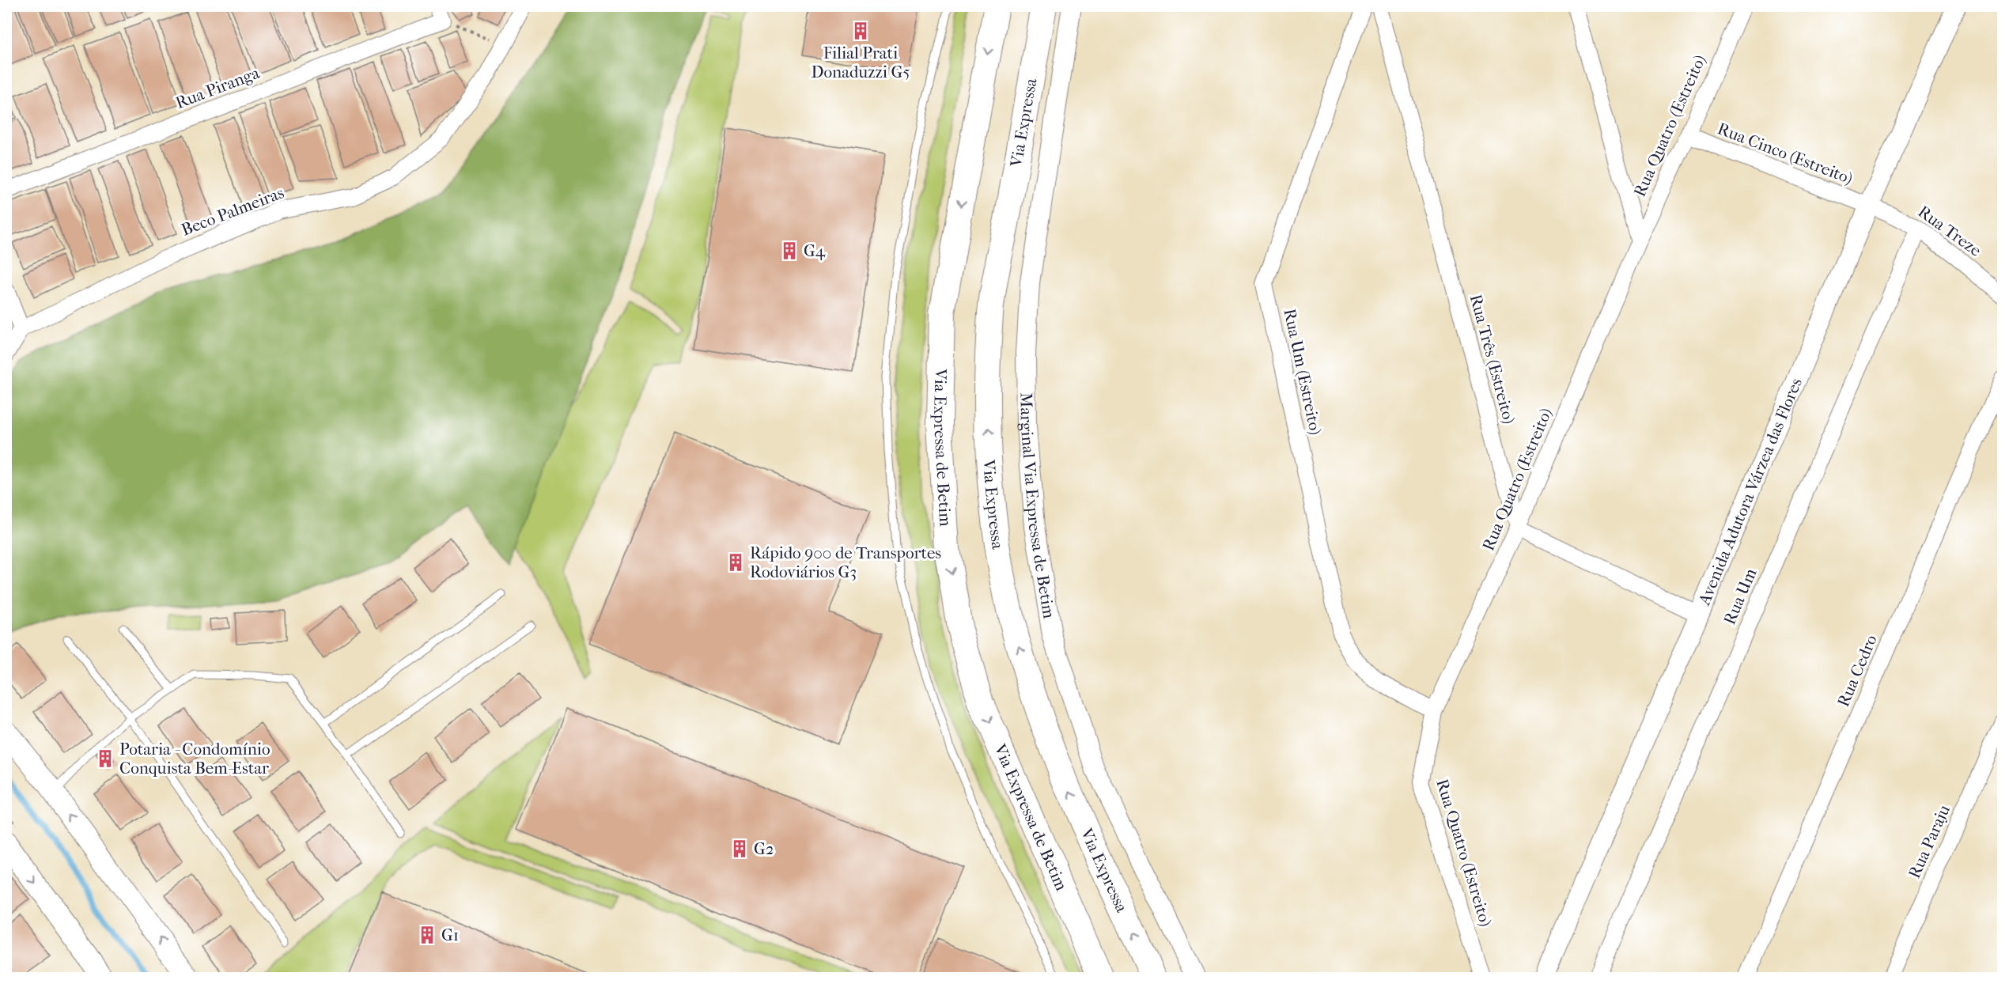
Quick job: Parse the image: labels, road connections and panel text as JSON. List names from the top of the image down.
{
  "streets": {
    "highway": ["Via Expressa", "Via Expressa de Betim"],
    "street": [
      "Rua Piranga",
      "Rua Quatro (Estreito)",
      "Rua Cinco (Estreito)",
      "Beco Palmeiras",
      "Rua Treze",
      "Rua Três (Estreito)",
      "Rua Um (Estreito)",
      "Avenida Adutora Várzea das Flores",
      "Marginal Via Expressa de Betim",
      "Rua Um",
      "Rua Cedro",
      "Rua Paraju"
    ]
  },
  "crossings": [
    ["Rua Quatro (Estreito)", "Rua Cinco (Estreito)"],
    ["Rua Quatro (Estreito)", "Rua Três (Estreito)"],
    ["Rua Quatro (Estreito)", "Rua Um (Estreito)"],
    ["Rua Cinco (Estreito)", "Rua Treze"],
    ["Rua Cinco (Estreito)", "Avenida Adutora Várzea das Flores"],
    ["Rua Treze", "Avenida Adutora Várzea das Flores"],
    ["Rua Treze", "Rua Um"]
  ],
  "one_way": ["Via Expressa", "Via Expressa de Betim"],
  "places": {
    "building": [
      "Filial Prati Donaduzzi G5",
      "G4",
      "Rápido 900 de Transportes Rodoviários G3",
      "Potaria - Condomínio Conquista Bem-Estar",
      "G2",
      "G1"
    ]
  }
}
